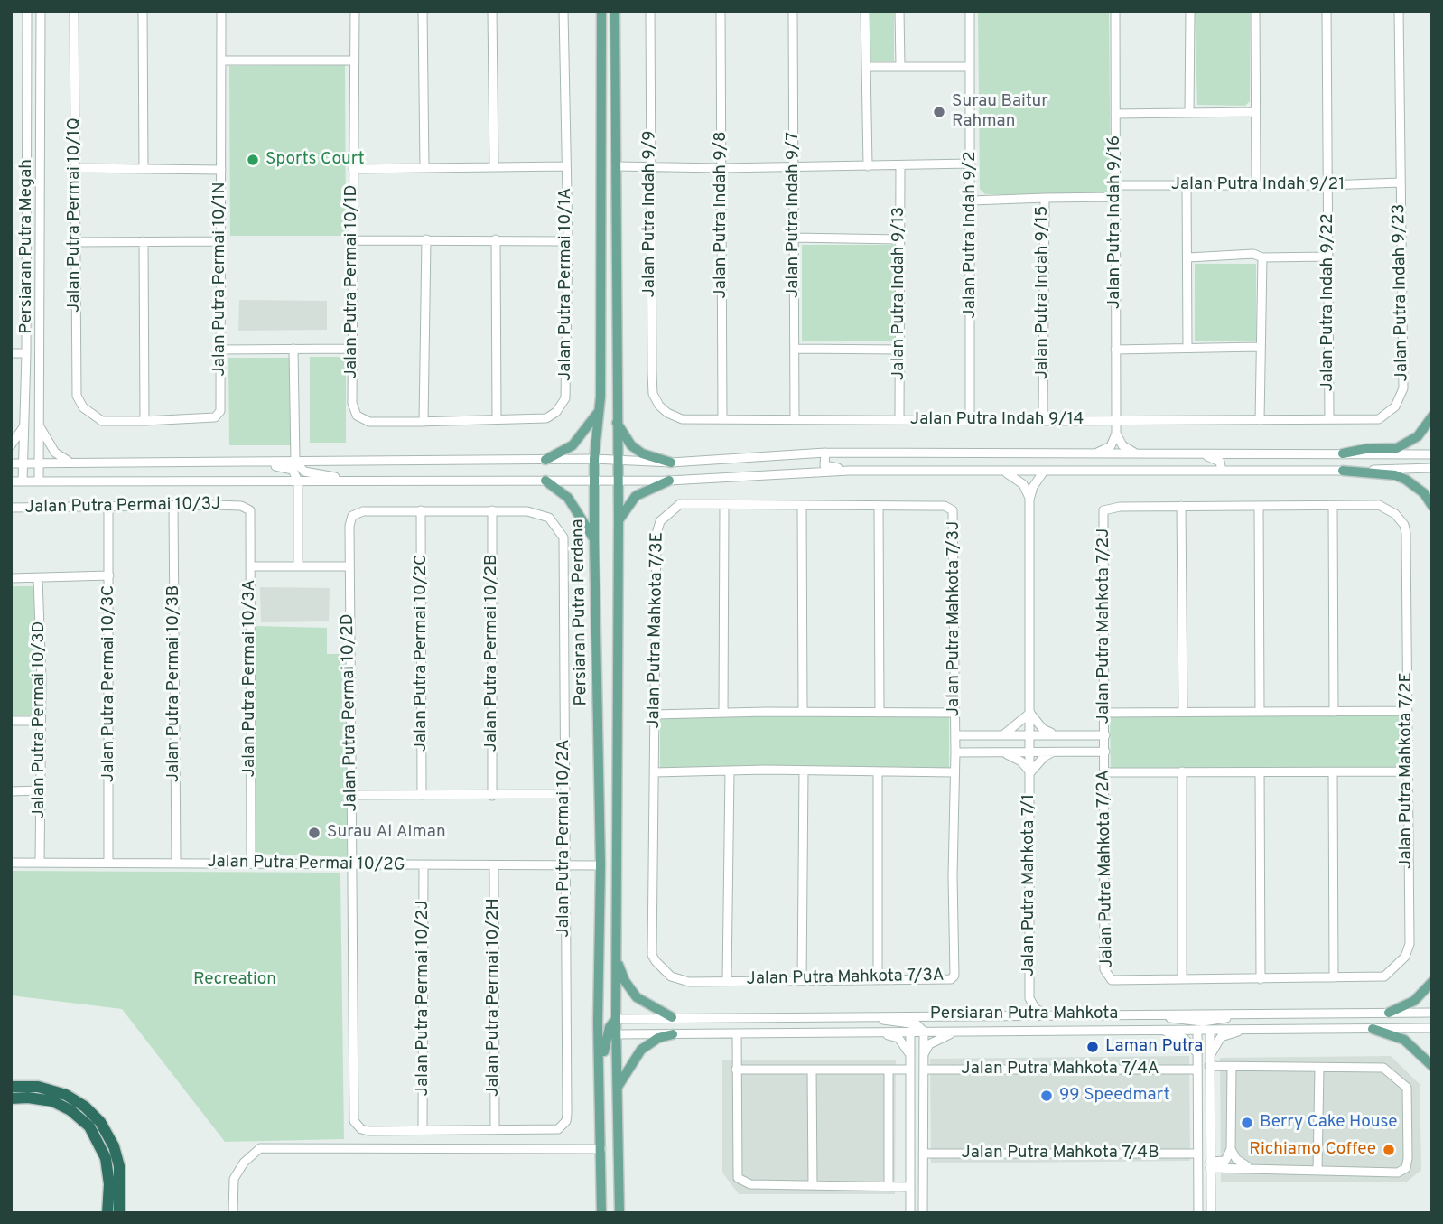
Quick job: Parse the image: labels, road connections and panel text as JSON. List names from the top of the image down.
{
  "streets": {
    "main road": ["Persiaran Putra Perdana"],
    "street": [
      "Jalan Putra Indah 9/21",
      "Jalan Putra Indah 9/9",
      "Jalan Putra Permai 10/1Q",
      "Jalan Putra Indah 9/8",
      "Jalan Putra Indah 9/7",
      "Jalan Putra Indah 9/16",
      "Jalan Putra Indah 9/2",
      "Persiaran Putra Megah",
      "Jalan Putra Permai 10/1N",
      "Jalan Putra Permai 10/1D",
      "Jalan Putra Permai 10/1A",
      "Jalan Putra Indah 9/15",
      "Jalan Putra Indah 9/23",
      "Jalan Putra Indah 9/13",
      "Jalan Putra Indah 9/22",
      "Jalan Putra Indah 9/14",
      "Jalan Putra Permai 10/3J",
      "Jalan Putra Mahkota 7/3J",
      "Jalan Putra Mahkota 7/2J",
      "Jalan Putra Mahkota 7/3E",
      "Jalan Putra Permai 10/2C",
      "Jalan Putra Permai 10/2B",
      "Jalan Putra Permai 10/3A",
      "Jalan Putra Permai 10/3C",
      "Jalan Putra Permai 10/3B",
      "Jalan Putra Permai 10/2D",
      "Jalan Putra Permai 10/3D",
      "Jalan Putra Mahkota 7/2E",
      "Jalan Putra Permai 10/2A",
      "Jalan Putra Permai 10/2G",
      "Jalan Putra Mahkota 7/2A",
      "Jalan Putra Mahkota 7/1",
      "Jalan Putra Mahkota 7/3A",
      "Jalan Putra Permai 10/2H",
      "Jalan Putra Permai 10/2J",
      "Persiaran Putra Mahkota",
      "Jalan Putra Mahkota 7/4A",
      "Jalan Putra Mahkota 7/4B"
    ]
  },
  "crossings": [
    ["Jalan Putra Indah 9/21", "Jalan Putra Indah 9/16"],
    ["Jalan Putra Indah 9/21", "Jalan Putra Indah 9/23"],
    ["Jalan Putra Indah 9/21", "Jalan Putra Indah 9/22"],
    ["Jalan Putra Indah 9/9", "Jalan Putra Indah 9/14"],
    ["Jalan Putra Permai 10/1Q", "Jalan Putra Permai 10/1N"],
    ["Jalan Putra Indah 9/8", "Jalan Putra Indah 9/14"],
    ["Jalan Putra Indah 9/7", "Jalan Putra Indah 9/14"],
    ["Jalan Putra Indah 9/16", "Jalan Putra Indah 9/14"],
    ["Jalan Putra Indah 9/2", "Jalan Putra Indah 9/15"],
    ["Jalan Putra Indah 9/2", "Jalan Putra Indah 9/14"],
    ["Jalan Putra Permai 10/1D", "Jalan Putra Permai 10/1A"],
    ["Jalan Putra Indah 9/15", "Jalan Putra Indah 9/14"],
    ["Jalan Putra Indah 9/23", "Jalan Putra Indah 9/22"],
    ["Jalan Putra Indah 9/23", "Jalan Putra Indah 9/14"],
    ["Jalan Putra Indah 9/13", "Jalan Putra Indah 9/14"],
    ["Jalan Putra Indah 9/22", "Jalan Putra Indah 9/14"],
    ["Jalan Putra Permai 10/3J", "Jalan Putra Permai 10/3A"],
    ["Jalan Putra Permai 10/3J", "Jalan Putra Permai 10/3C"],
    ["Jalan Putra Permai 10/3J", "Jalan Putra Permai 10/3B"],
    ["Persiaran Putra Perdana", "Jalan Putra Permai 10/2G"],
    ["Persiaran Putra Perdana", "Persiaran Putra Mahkota"],
    ["Jalan Putra Mahkota 7/3J", "Jalan Putra Mahkota 7/3E"],
    ["Jalan Putra Mahkota 7/3J", "Jalan Putra Mahkota 7/3A"],
    ["Jalan Putra Mahkota 7/2J", "Jalan Putra Mahkota 7/2E"],
    ["Jalan Putra Mahkota 7/2J", "Jalan Putra Mahkota 7/2A"],
    ["Jalan Putra Mahkota 7/3E", "Jalan Putra Mahkota 7/3A"],
    ["Jalan Putra Permai 10/2C", "Jalan Putra Permai 10/2A"],
    ["Jalan Putra Permai 10/2B", "Jalan Putra Permai 10/2A"],
    ["Jalan Putra Permai 10/3A", "Jalan Putra Permai 10/2G"],
    ["Jalan Putra Permai 10/3C", "Jalan Putra Permai 10/2G"],
    ["Jalan Putra Permai 10/3B", "Jalan Putra Permai 10/2G"],
    ["Jalan Putra Permai 10/2D", "Jalan Putra Permai 10/2A"],
    ["Jalan Putra Permai 10/2D", "Jalan Putra Permai 10/2G"],
    ["Jalan Putra Permai 10/3D", "Jalan Putra Permai 10/2G"],
    ["Jalan Putra Mahkota 7/2E", "Jalan Putra Mahkota 7/2A"],
    ["Jalan Putra Permai 10/2A", "Jalan Putra Permai 10/2G"],
    ["Jalan Putra Permai 10/2A", "Jalan Putra Permai 10/2H"],
    ["Jalan Putra Permai 10/2A", "Jalan Putra Permai 10/2J"],
    ["Jalan Putra Permai 10/2G", "Jalan Putra Permai 10/2H"],
    ["Jalan Putra Permai 10/2G", "Jalan Putra Permai 10/2J"],
    ["Jalan Putra Mahkota 7/1", "Persiaran Putra Mahkota"]
  ],
  "parks": ["Recreation"],
  "places": [
    "Surau Baitur Rahman",
    "Sports Court",
    "Surau Al Aiman",
    "Laman Putra",
    "99 Speedmart",
    "Berry Cake House",
    "Richiamo Coffee"
  ]
}
